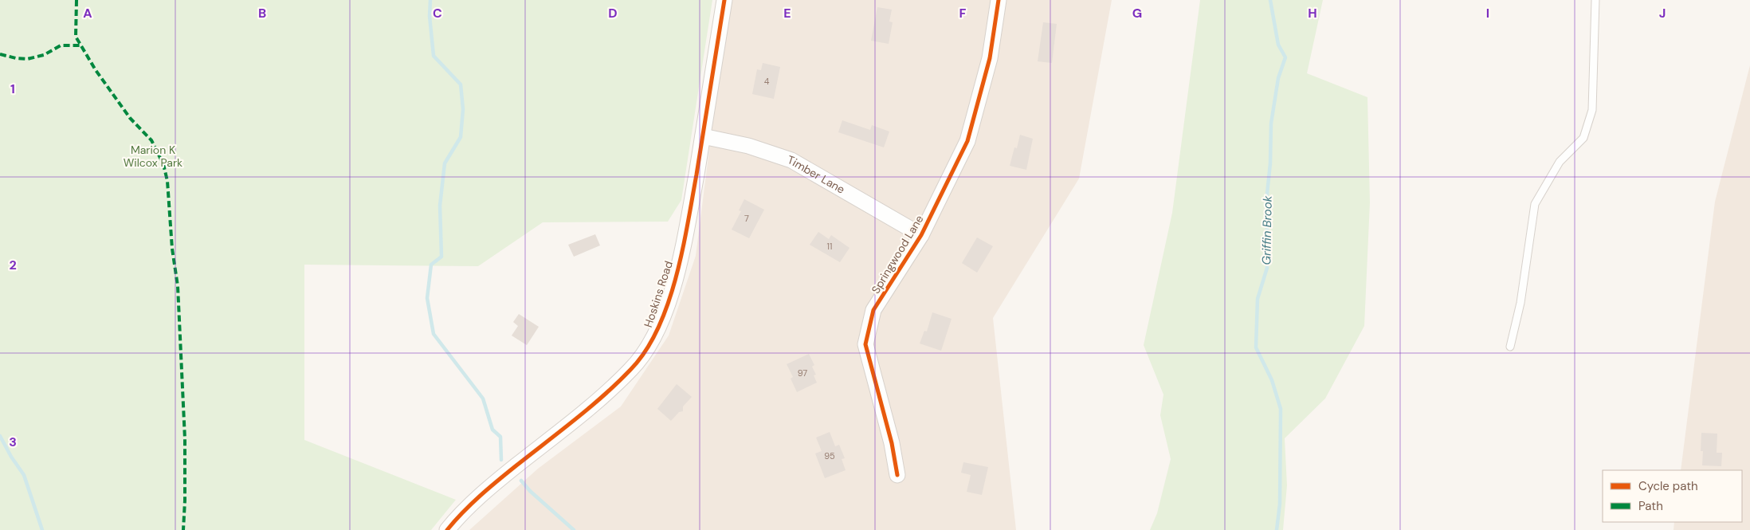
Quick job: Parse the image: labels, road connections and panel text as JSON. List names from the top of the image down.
{
  "streets": {
    "street": ["Timber Lane", "Springwood Lane", "Hoskins Road"]
  },
  "crossings": [
    ["Timber Lane", "Springwood Lane"],
    ["Timber Lane", "Hoskins Road"]
  ],
  "water": ["Griffin Brook"],
  "parks": ["Marion K Wilcox Park"],
  "house_numbers": [
    "4",
    "7",
    "11",
    "97",
    "95"
  ],
  "legend": ["Cycle path", "Path"],
  "grid": {
    "columns": [
      "A",
      "B",
      "C",
      "D",
      "E",
      "F",
      "G",
      "H",
      "I",
      "J"
    ],
    "rows": ["1", "2", "3"]
  }
}
